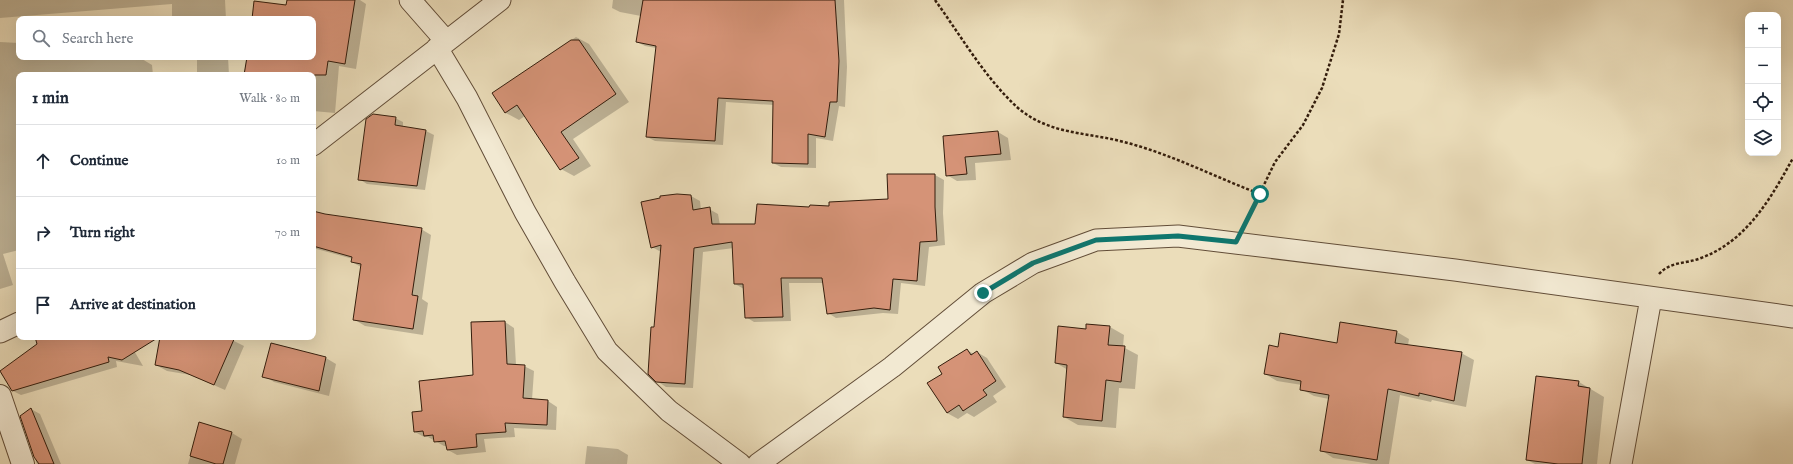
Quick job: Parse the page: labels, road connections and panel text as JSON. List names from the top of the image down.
{
  "page": {
    "map_buttons": ["+", "−"],
    "search": "Search here",
    "heading": ["1 min", "Walk · 80 m"],
    "list": [
      ["Continue", "10 m"],
      ["Turn right", "70 m"],
      "Arrive at destination"
    ]
  }
}
